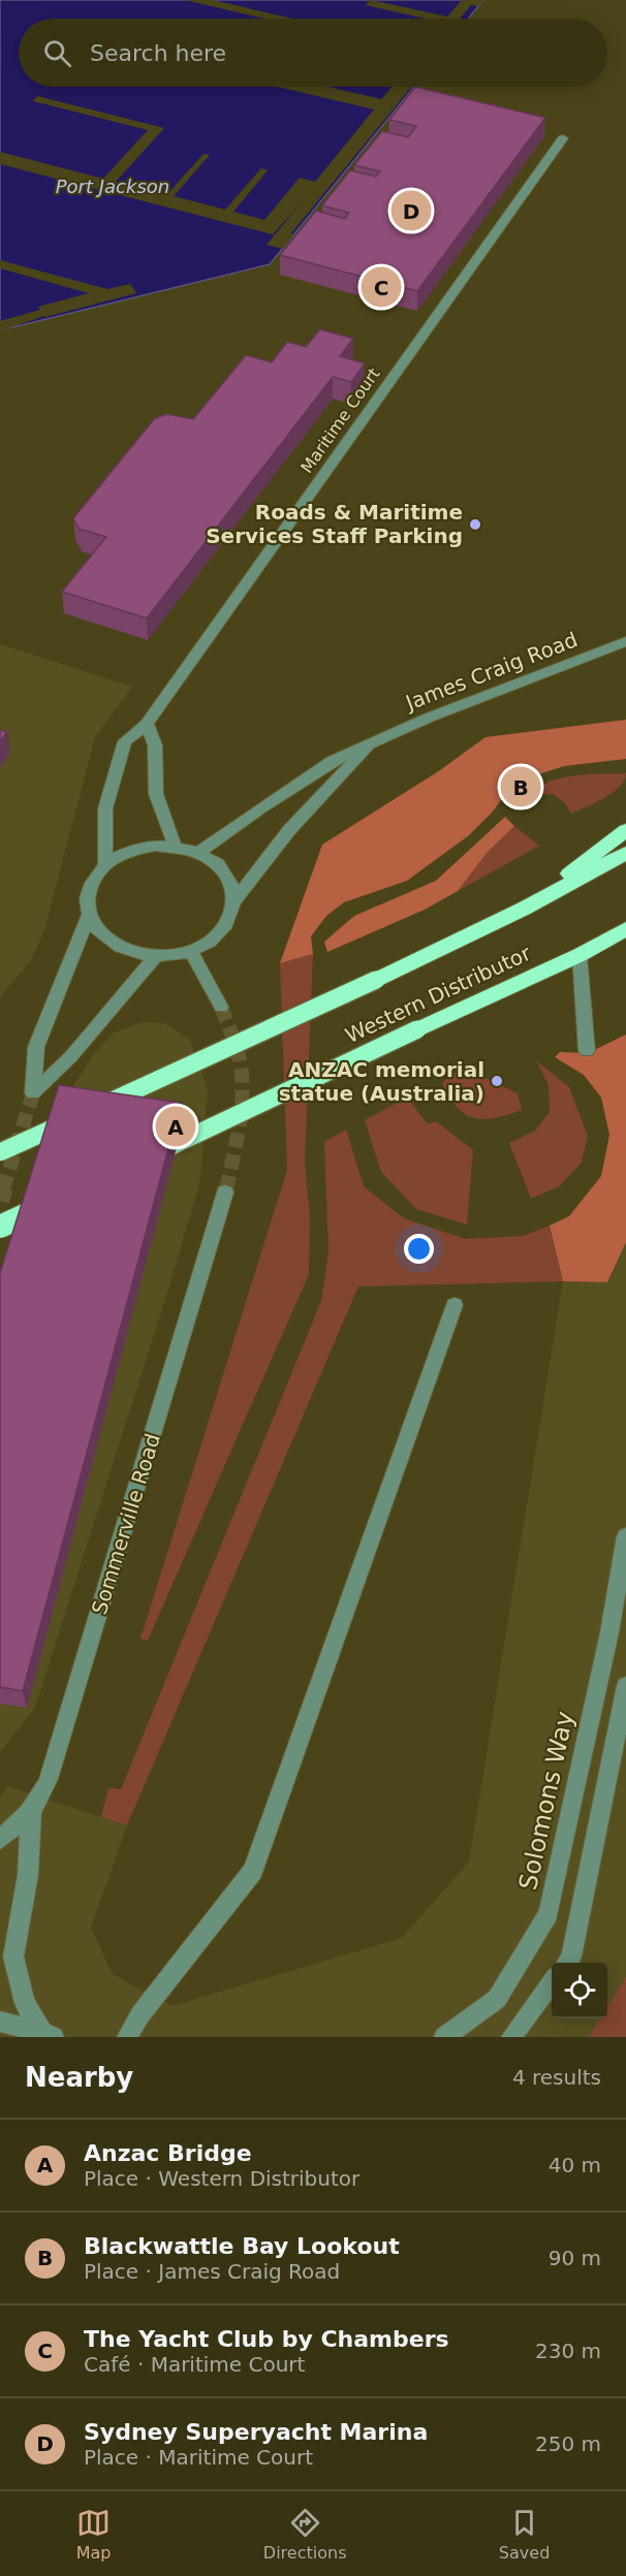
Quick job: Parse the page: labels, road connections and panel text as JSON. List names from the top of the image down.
{
  "streets": {
    "highway": ["Western Distributor"],
    "street": [
      "Maritime Court",
      "James Craig Road",
      "Sommerville Road",
      "Solomons Way"
    ]
  },
  "crossings": [
    ["Maritime Court", "James Craig Road"]
  ],
  "water": ["Port Jackson"],
  "places": ["Roads & Maritime Services Staff Parking", "ANZAC memorial statue (Australia)"],
  "page": {
    "search": "Search here",
    "pins": [
      "D",
      "C",
      "B",
      "A"
    ],
    "heading": ["Nearby", "4 results"],
    "list": [
      {
        "mark": "A",
        "name": "Anzac Bridge",
        "note": "Place · Western Distributor",
        "value": "40 m"
      },
      {
        "mark": "B",
        "name": "Blackwattle Bay Lookout",
        "note": "Place · James Craig Road",
        "value": "90 m"
      },
      {
        "mark": "C",
        "name": "The Yacht Club by Chambers",
        "note": "Café · Maritime Court",
        "value": "230 m"
      },
      {
        "mark": "D",
        "name": "Sydney Superyacht Marina",
        "note": "Place · Maritime Court",
        "value": "250 m"
      }
    ],
    "nav": ["Map", "Directions", "Saved"]
  }
}
